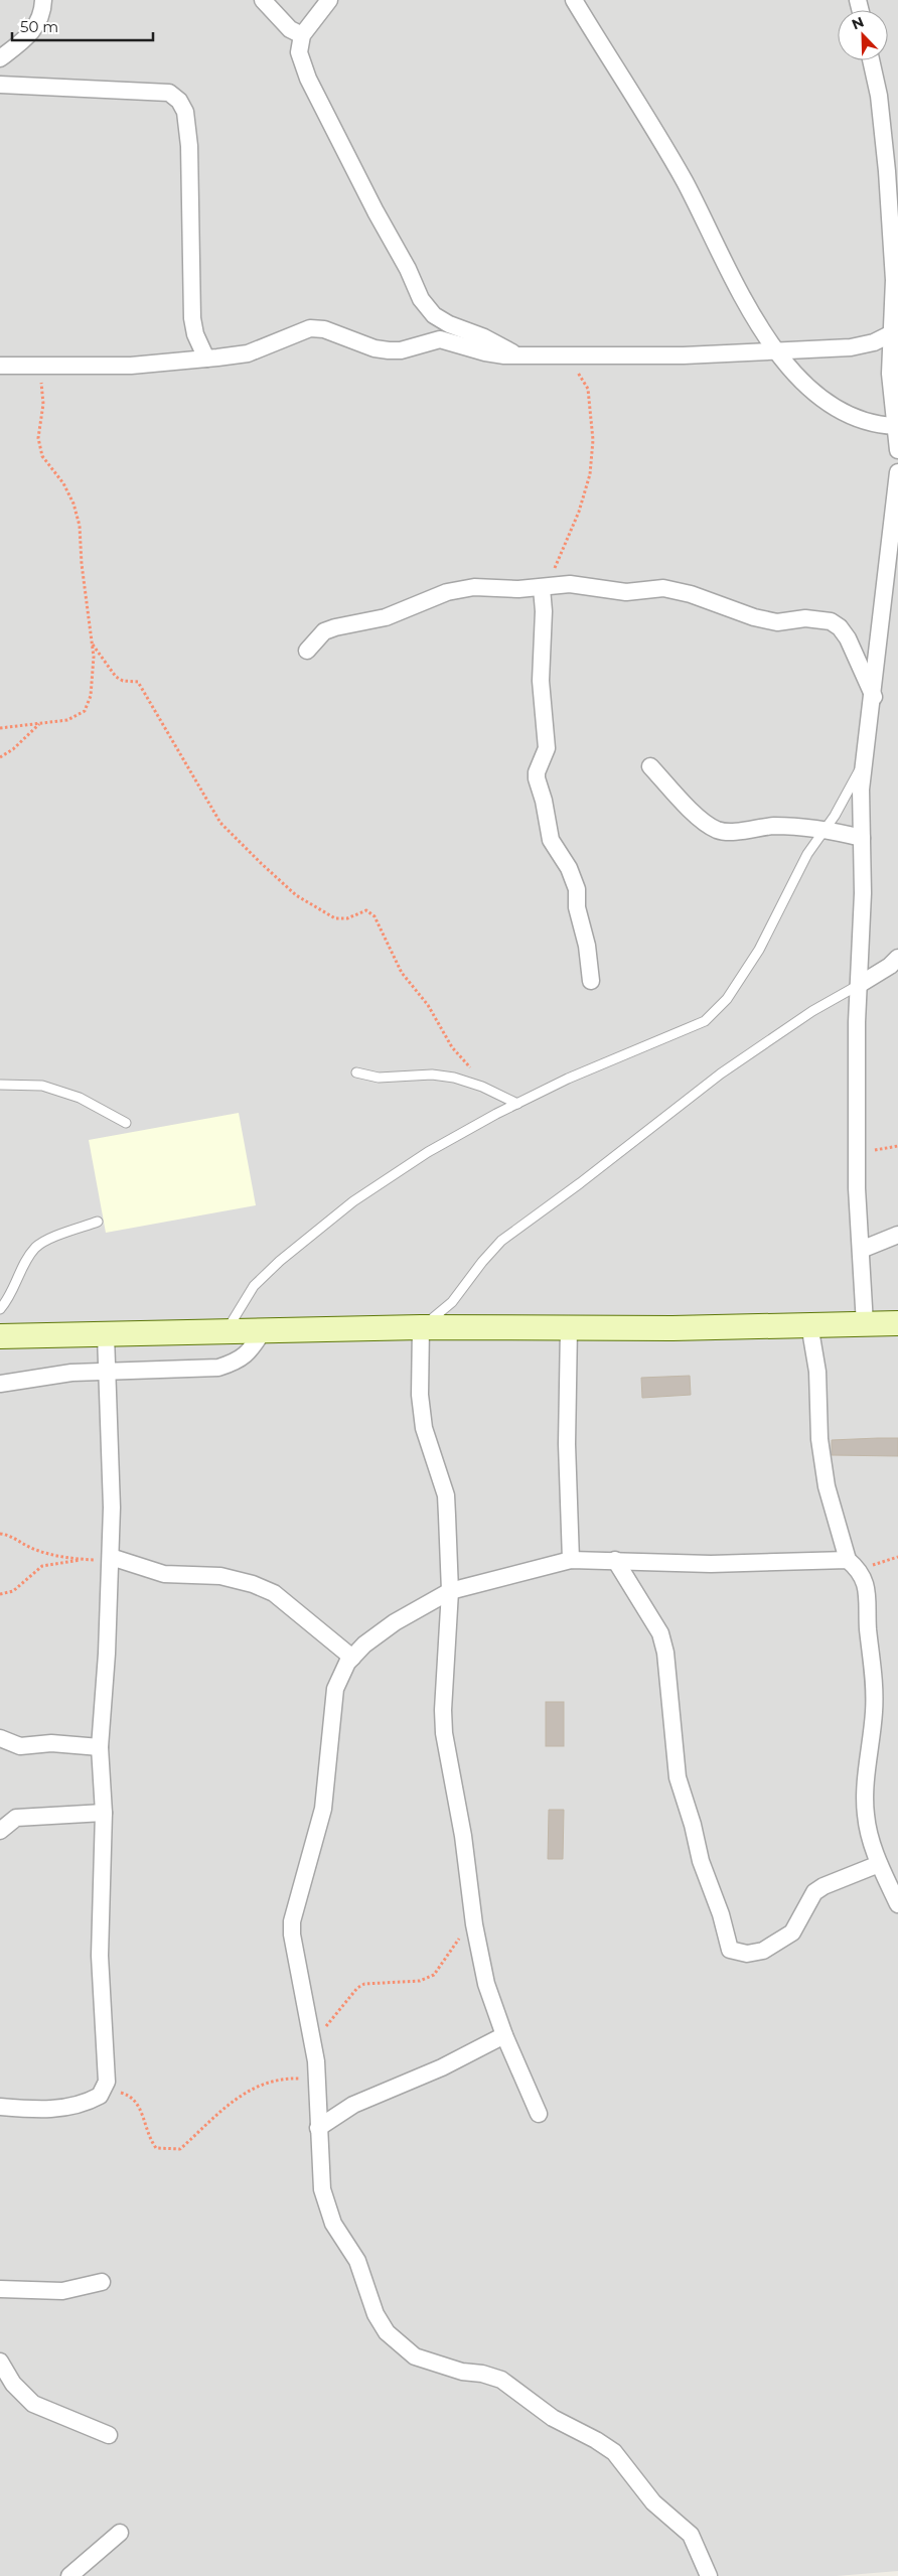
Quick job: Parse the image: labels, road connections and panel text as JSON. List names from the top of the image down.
{
  "scale_bar": "50 m",
  "north": "top left"
}
